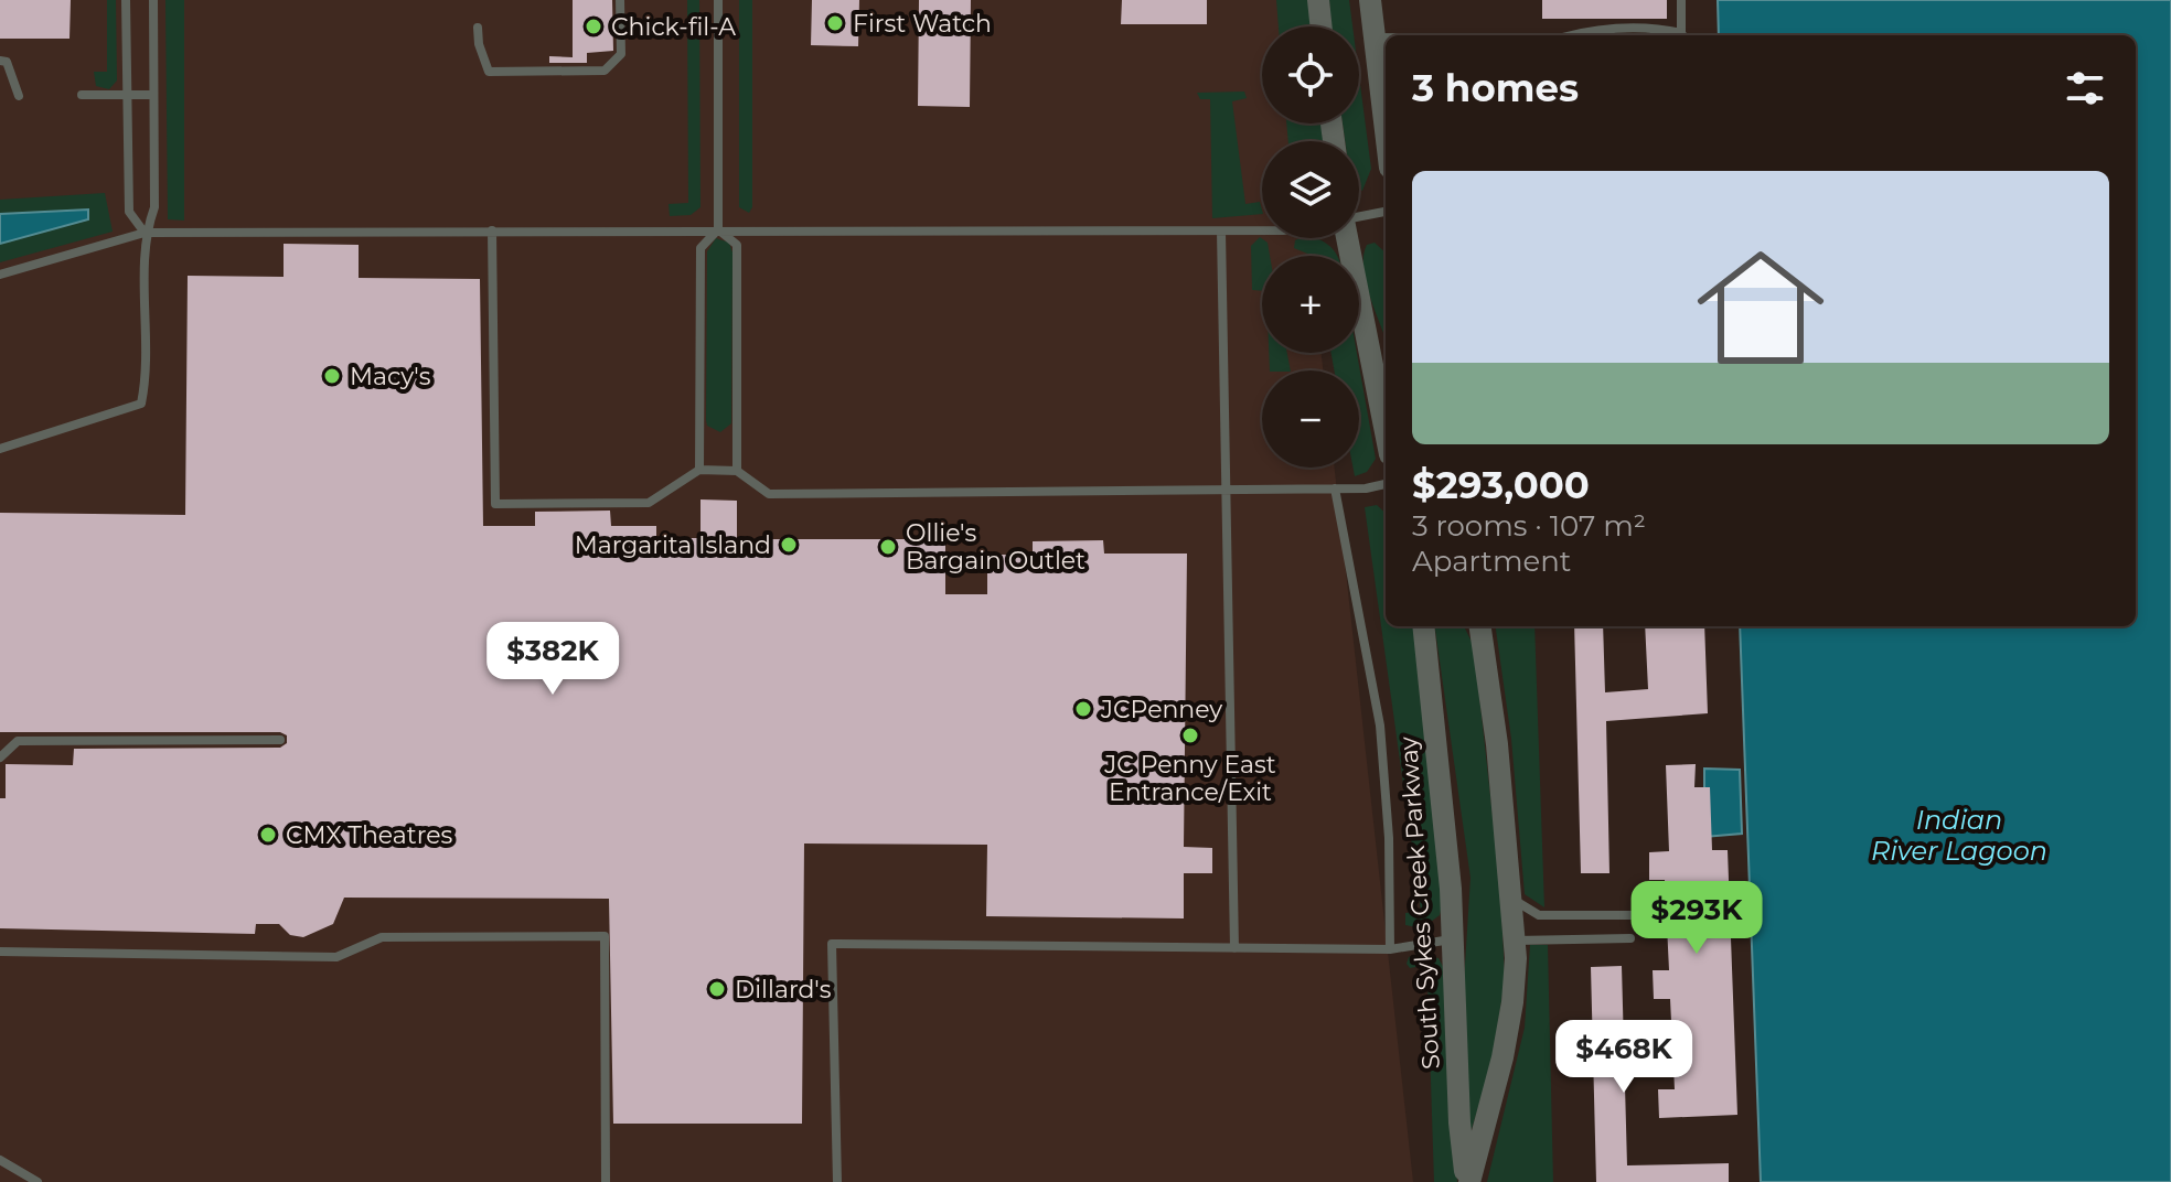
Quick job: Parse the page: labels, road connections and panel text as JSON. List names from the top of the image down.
{
  "streets": {
    "street": ["South Sykes Creek Parkway"]
  },
  "water": ["Indian River Lagoon"],
  "places": [
    "First Watch",
    "Chick-fil-A",
    "Macy's",
    "Margarita Island",
    "Ollie's Bargain Outlet",
    "JCPenney",
    "JC Penny East Entrance/Exit",
    "CMX Theatres",
    "Dillard's"
  ],
  "page": {
    "map_buttons": ["+", "−"],
    "heading": "3 homes",
    "list": [
      {
        "name": "$293,000",
        "note": "3 rooms · 107 m² · Apartment"
      }
    ],
    "price": ["$382K", "$293K", "$468K"]
  }
}
